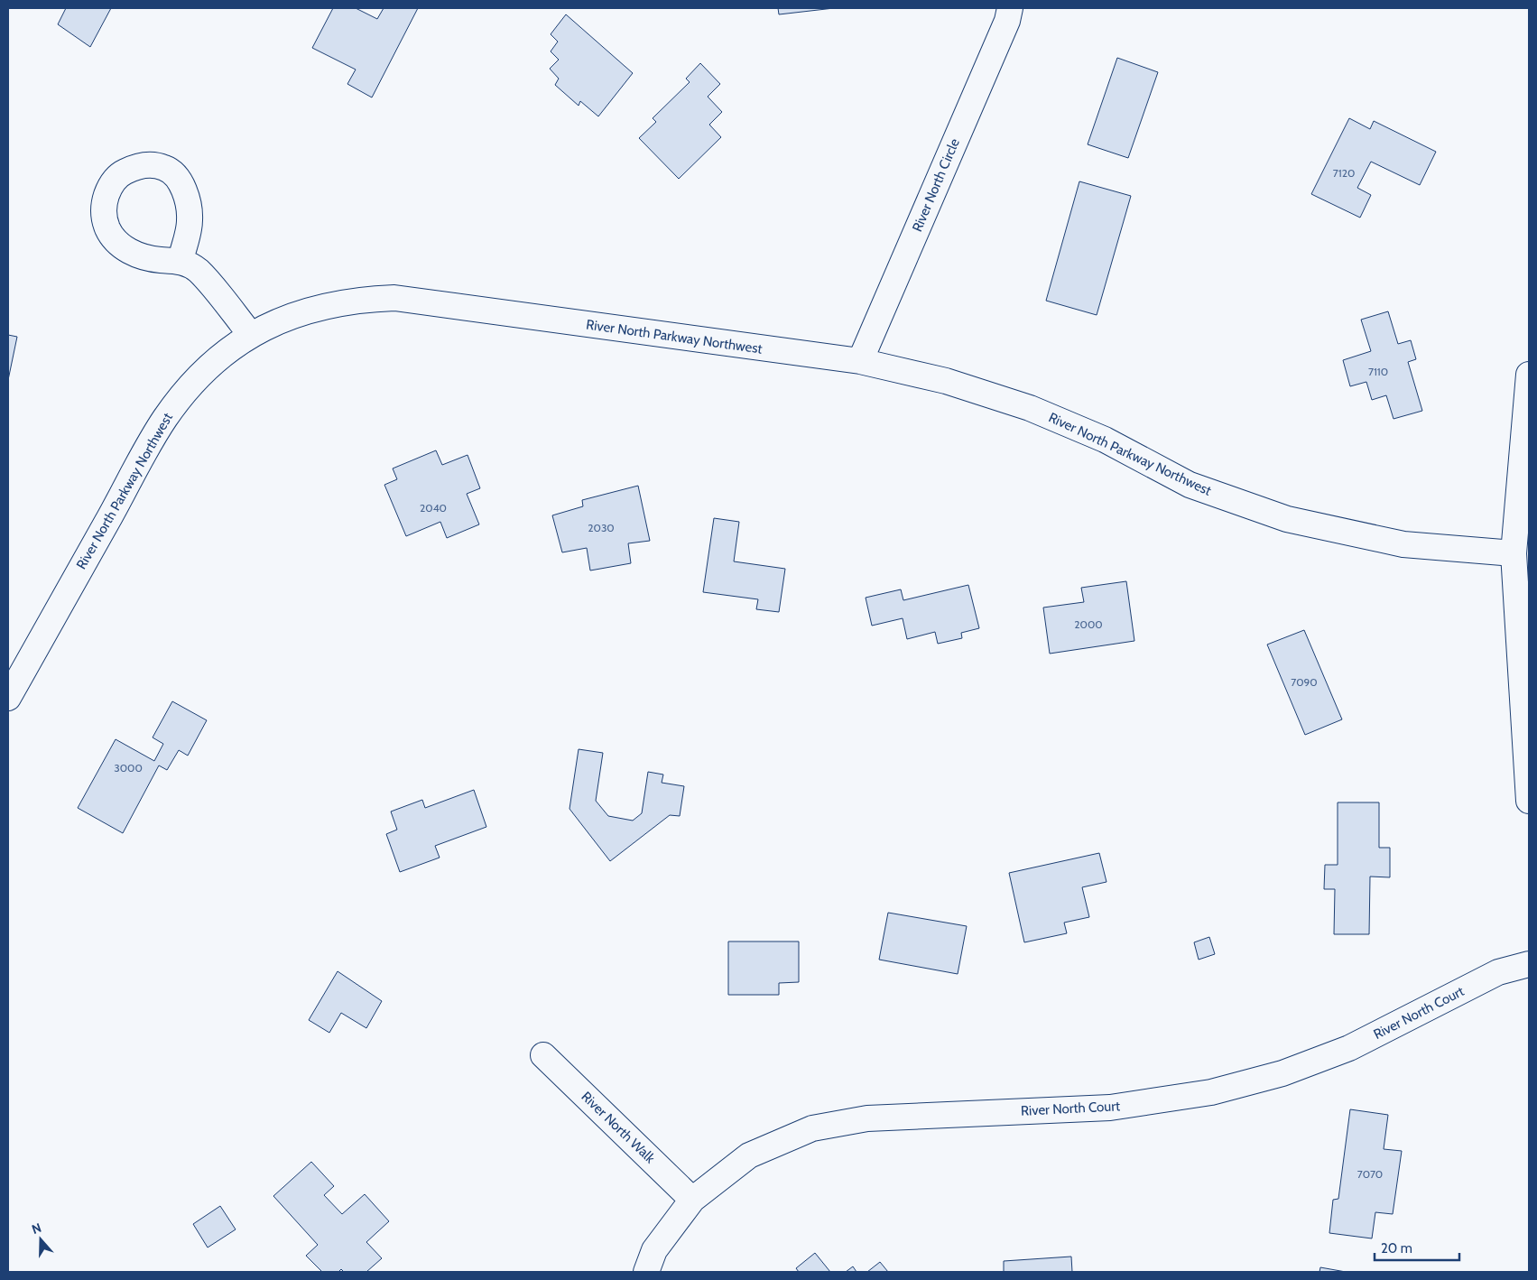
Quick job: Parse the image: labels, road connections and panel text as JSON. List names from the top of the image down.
{
  "streets": {
    "street": [
      "River North Circle",
      "River North Parkway Northwest",
      "River North Court",
      "River North Walk"
    ]
  },
  "crossings": [
    ["River North Circle", "River North Parkway Northwest"],
    ["River North Court", "River North Walk"]
  ],
  "house_numbers": [
    "7120",
    "7110",
    "2040",
    "2030",
    "2000",
    "7090",
    "3000",
    "7070"
  ],
  "scale_bar": "20 m",
  "north": "top"
}
